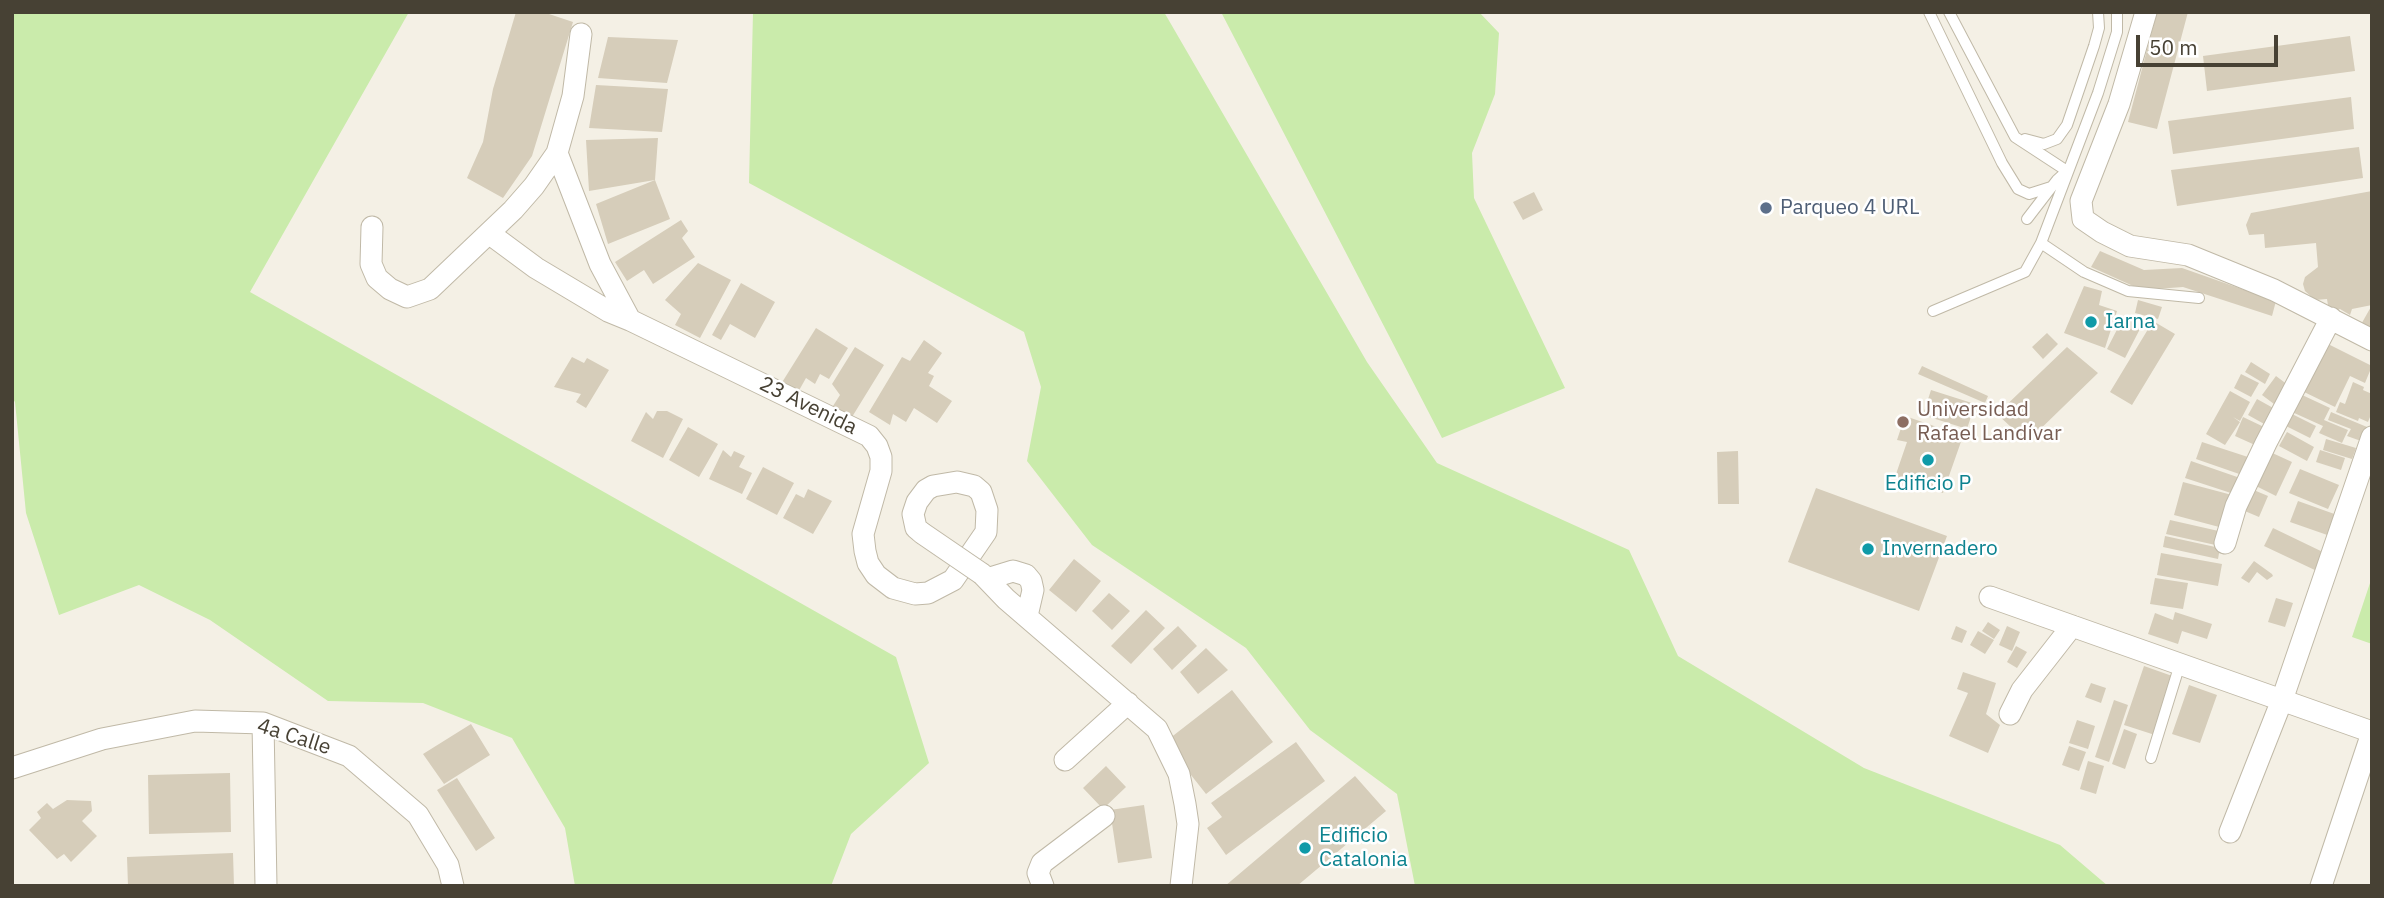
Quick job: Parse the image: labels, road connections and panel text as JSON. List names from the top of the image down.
{
  "streets": {
    "street": ["23 Avenida", "4a Calle"]
  },
  "places": [
    "Parqueo 4 URL",
    "Iarna",
    "Universidad Rafael Landívar",
    "Edificio P",
    "Invernadero",
    "Edificio Catalonia"
  ],
  "scale_bar": "50 m"
}
